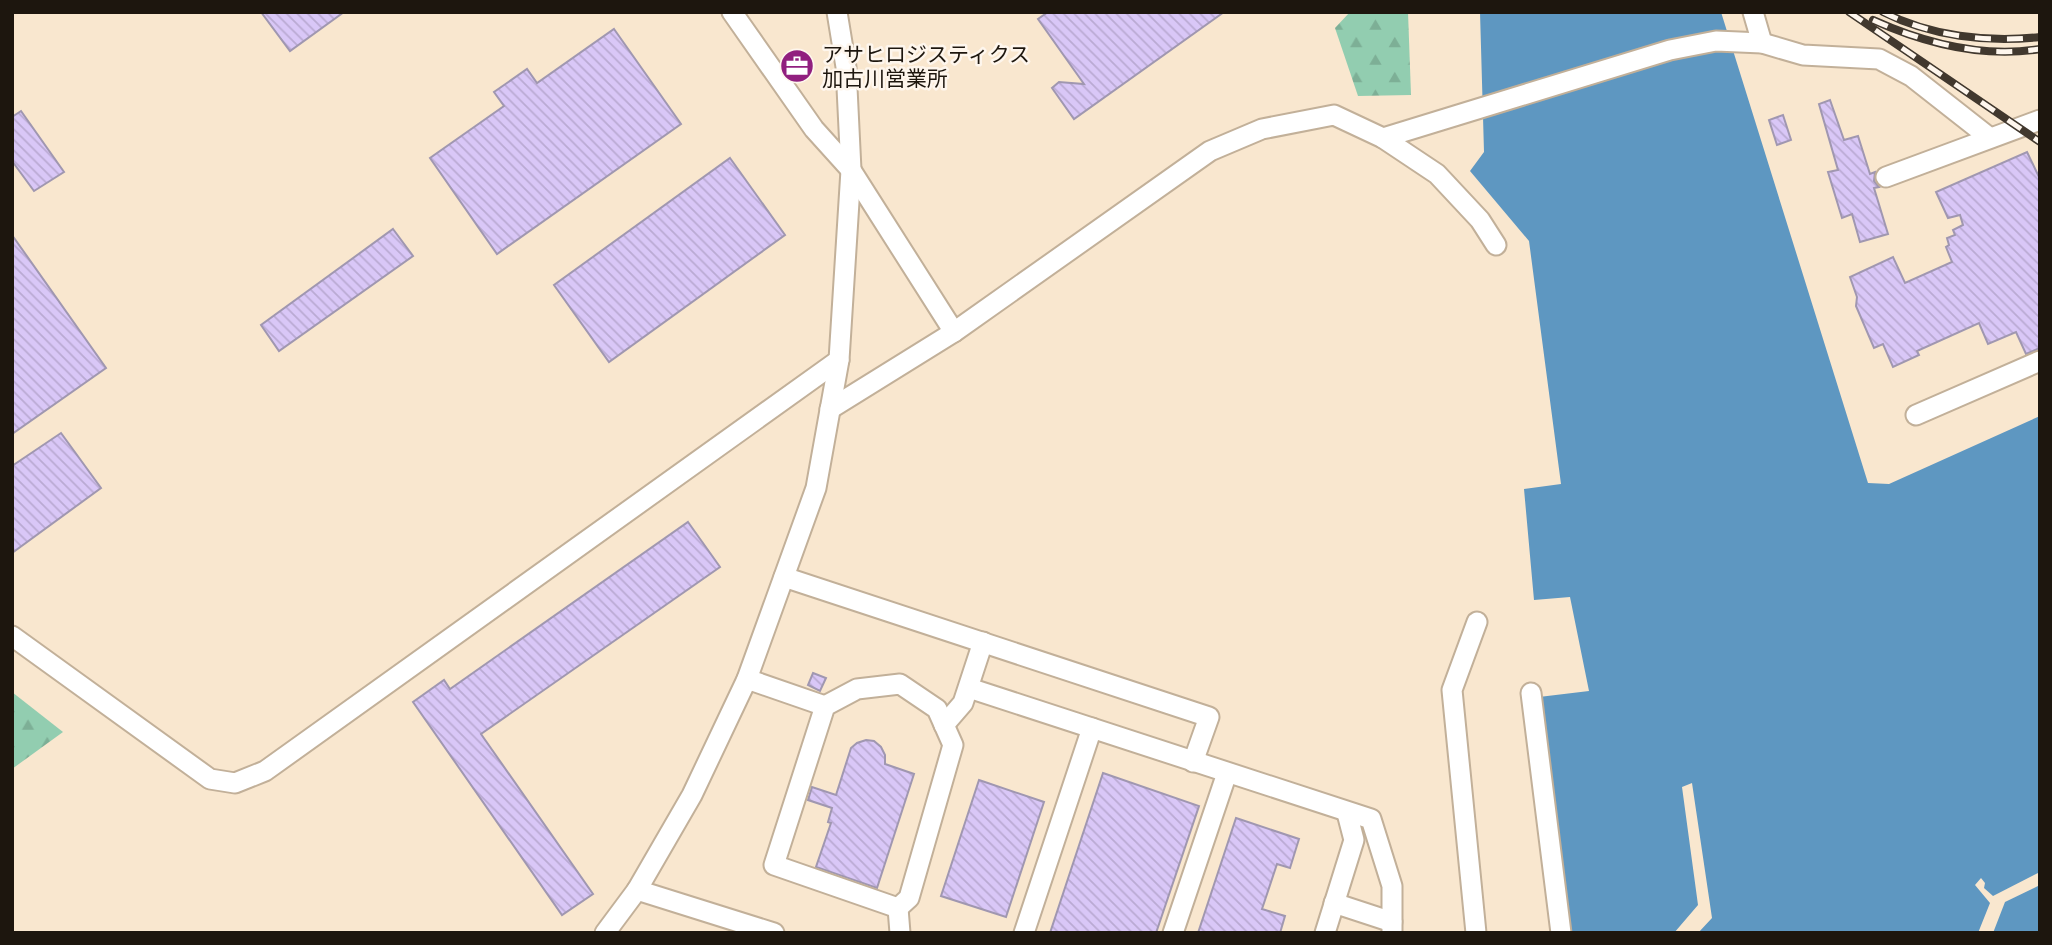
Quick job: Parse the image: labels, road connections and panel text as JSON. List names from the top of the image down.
{
  "places": {
    "office": ["アサヒロジスティクス 加古川営業所"]
  }
}
